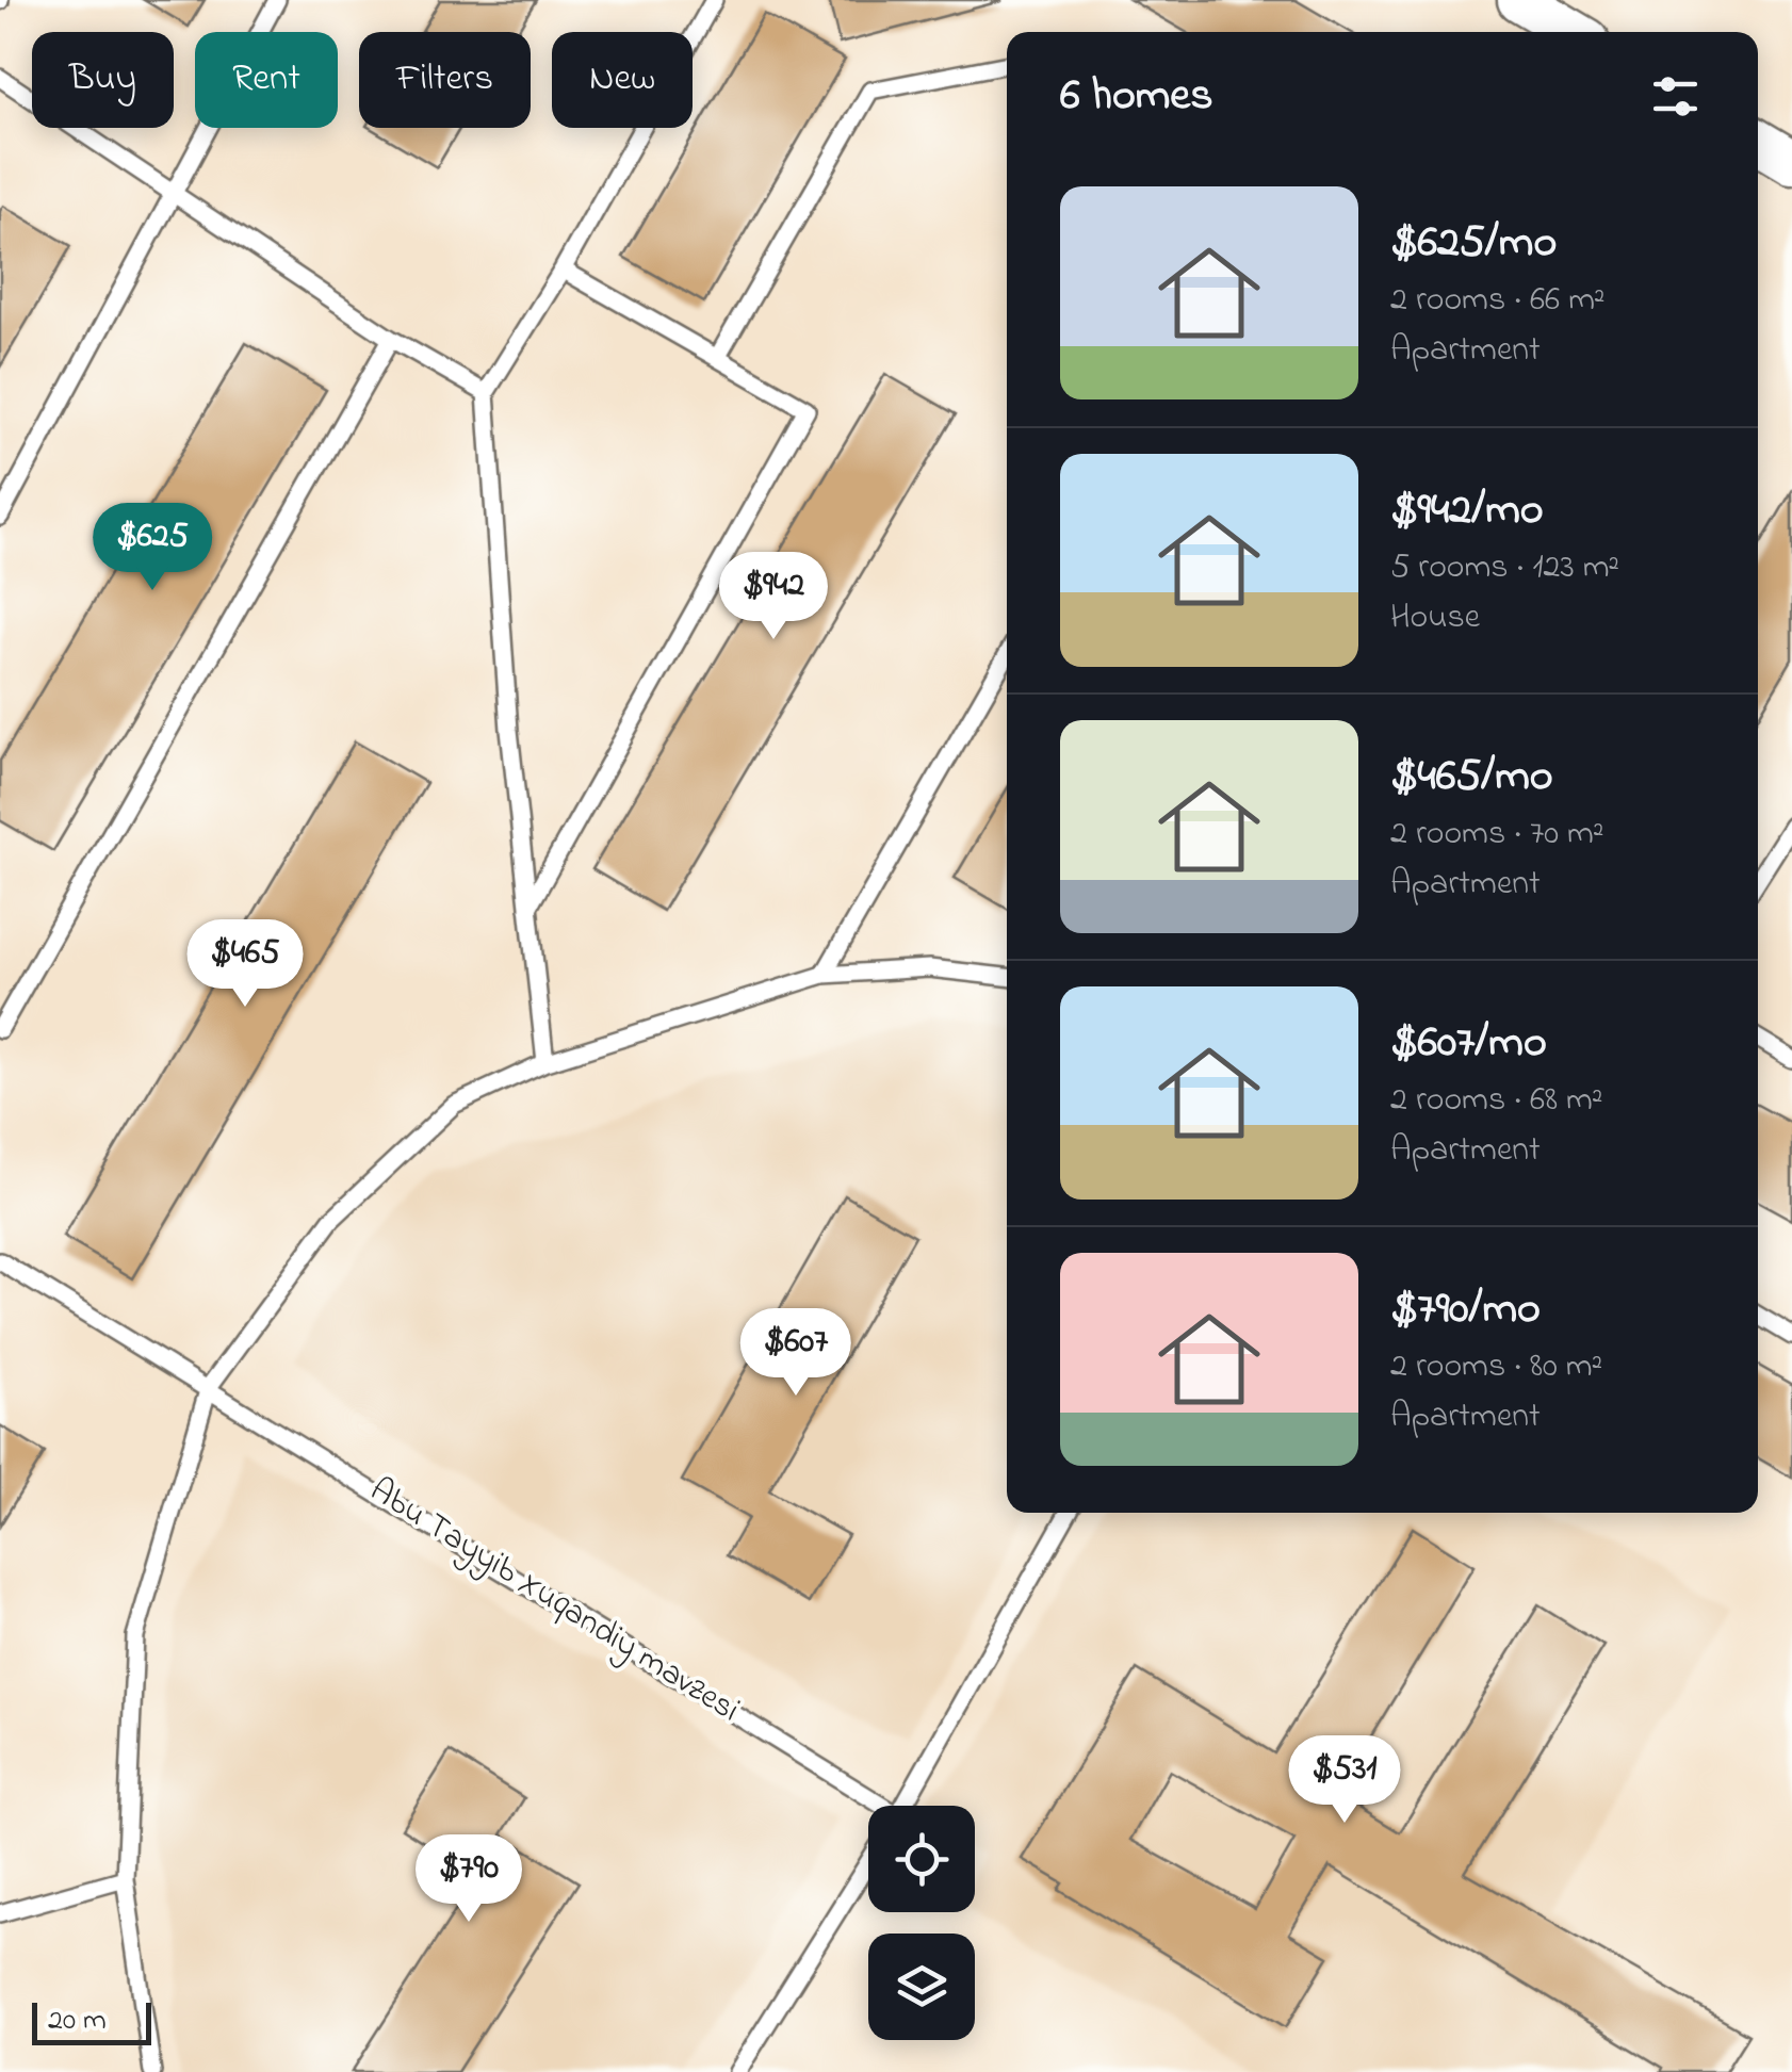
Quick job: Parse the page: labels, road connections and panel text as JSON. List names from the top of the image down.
{
  "streets": {
    "lane": ["Abu Tayyib Xuqandiy mavzesi"]
  },
  "scale_bar": "20 m",
  "page": {
    "chip": [
      "Buy",
      "Rent",
      "Filters",
      "New"
    ],
    "heading": "6 homes",
    "list": [
      {
        "name": "$625/mo",
        "note": "2 rooms · 66 m² · Apartment"
      },
      {
        "name": "$942/mo",
        "note": "5 rooms · 123 m² · House"
      },
      {
        "name": "$465/mo",
        "note": "2 rooms · 70 m² · Apartment"
      },
      {
        "name": "$607/mo",
        "note": "2 rooms · 68 m² · Apartment"
      },
      {
        "name": "$790/mo",
        "note": "2 rooms · 80 m² · Apartment"
      }
    ],
    "price": [
      "$625",
      "$942",
      "$465",
      "$607",
      "$531",
      "$790"
    ],
    "scale": "20 m"
  }
}
